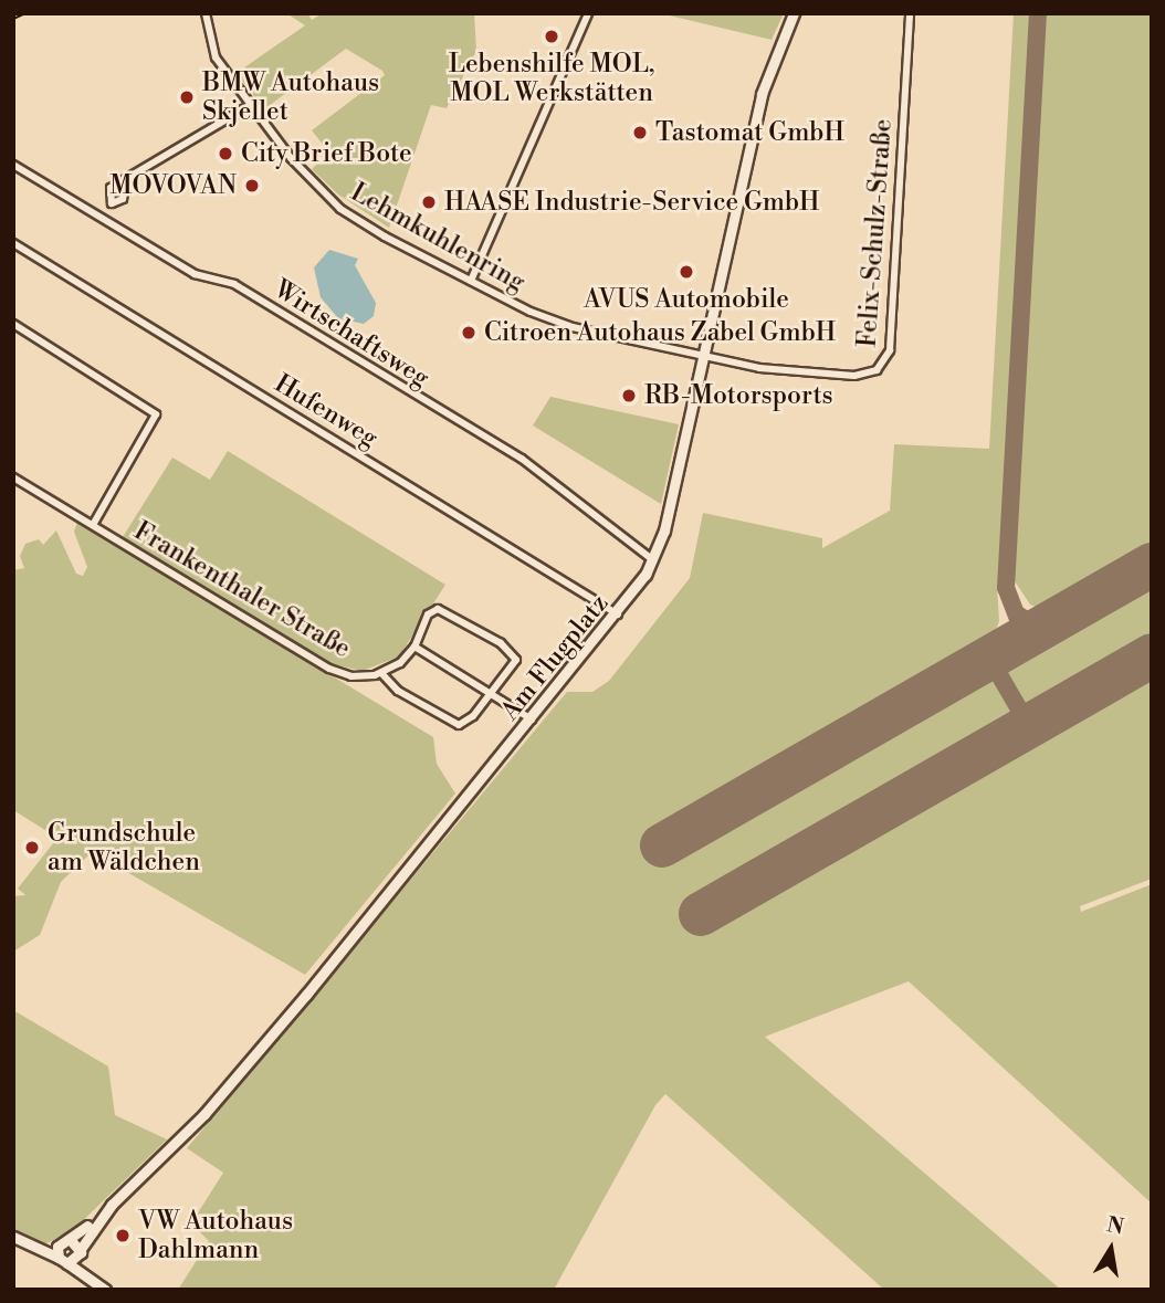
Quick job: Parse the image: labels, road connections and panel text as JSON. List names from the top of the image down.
{
  "streets": {
    "street": [
      "Felix-Schulz-Straße",
      "Lehmkuhlenring",
      "Wirtschaftsweg",
      "Hufenweg",
      "Frankenthaler Straße",
      "Am Flugplatz"
    ]
  },
  "crossings": [
    ["Felix-Schulz-Straße", "Lehmkuhlenring"],
    ["Felix-Schulz-Straße", "Am Flugplatz"],
    ["Lehmkuhlenring", "Am Flugplatz"],
    ["Wirtschaftsweg", "Am Flugplatz"],
    ["Hufenweg", "Am Flugplatz"]
  ],
  "places": [
    "Lebenshilfe MOL, MOL Werkstätten",
    "BMW Autohaus Skjellet",
    "Tastomat GmbH",
    "City Brief Bote",
    "MOVOVAN",
    "HAASE Industrie-Service GmbH",
    "AVUS Automobile",
    "Citroen Autohaus Zabel GmbH",
    "RB-Motorsports",
    "Grundschule am Wäldchen",
    "VW Autohaus Dahlmann"
  ],
  "north": "top"
}
